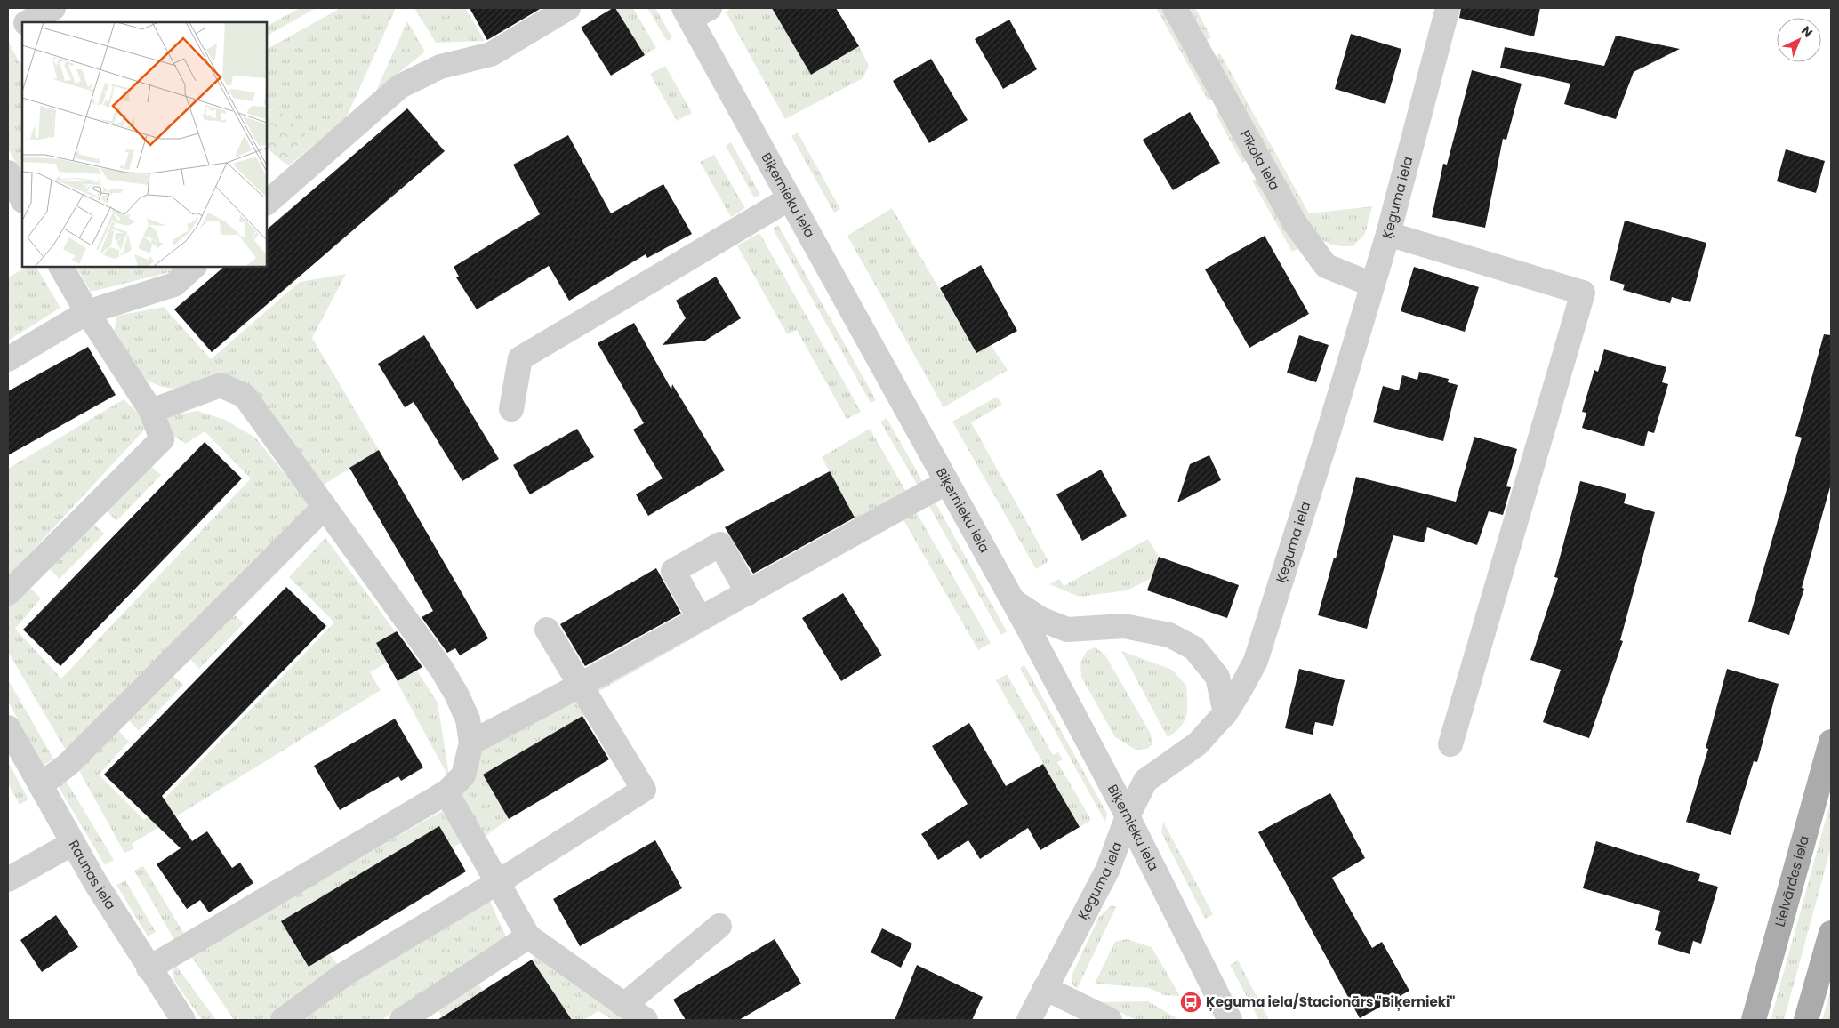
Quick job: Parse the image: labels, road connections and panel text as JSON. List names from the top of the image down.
{
  "streets": {
    "main road": ["Lielvārdes iela"],
    "street": [
      "Pīkola iela",
      "Biķernieku iela",
      "Ķeguma iela",
      "Raunas iela"
    ]
  },
  "crossings": [
    ["Pīkola iela", "Ķeguma iela"],
    ["Biķernieku iela", "Ķeguma iela"]
  ],
  "places": {
    "bus stop": ["Ķeguma iela/Stacionārs \"Biķernieki\""]
  },
  "north": "top right"
}
